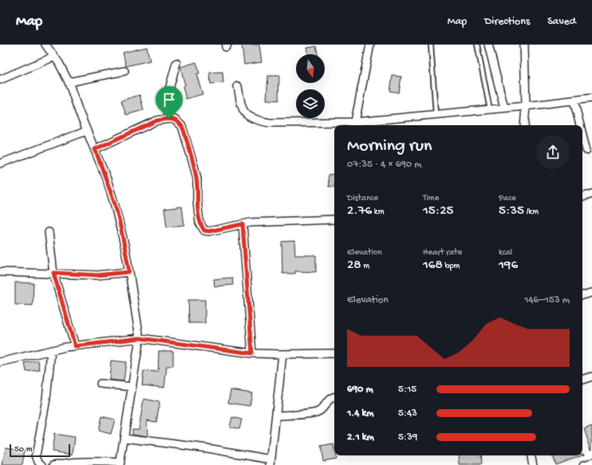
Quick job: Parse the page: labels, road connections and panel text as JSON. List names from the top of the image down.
{
  "scale_bar": "50 m",
  "north": "bottom",
  "page": {
    "header": "Map",
    "nav": ["Map", "Directions", "Saved"],
    "heading": ["Morning run", "07:35 · 4 × 690 m"],
    "stats": [
      ["Distance", "2.76 km"],
      ["Time", "15:25"],
      ["Pace", "5:35 /km"],
      ["Elevation", "28 m"],
      ["Heart rate", "168 bpm"],
      ["kcal", "196"]
    ],
    "chart": ["Elevation", "146–153 m"],
    "list": [
      {
        "name": "690 m",
        "note": "5:15"
      },
      {
        "name": "1.4 km",
        "note": "5:43"
      },
      {
        "name": "2.1 km",
        "note": "5:39"
      }
    ],
    "scale": "50 m"
  }
}
